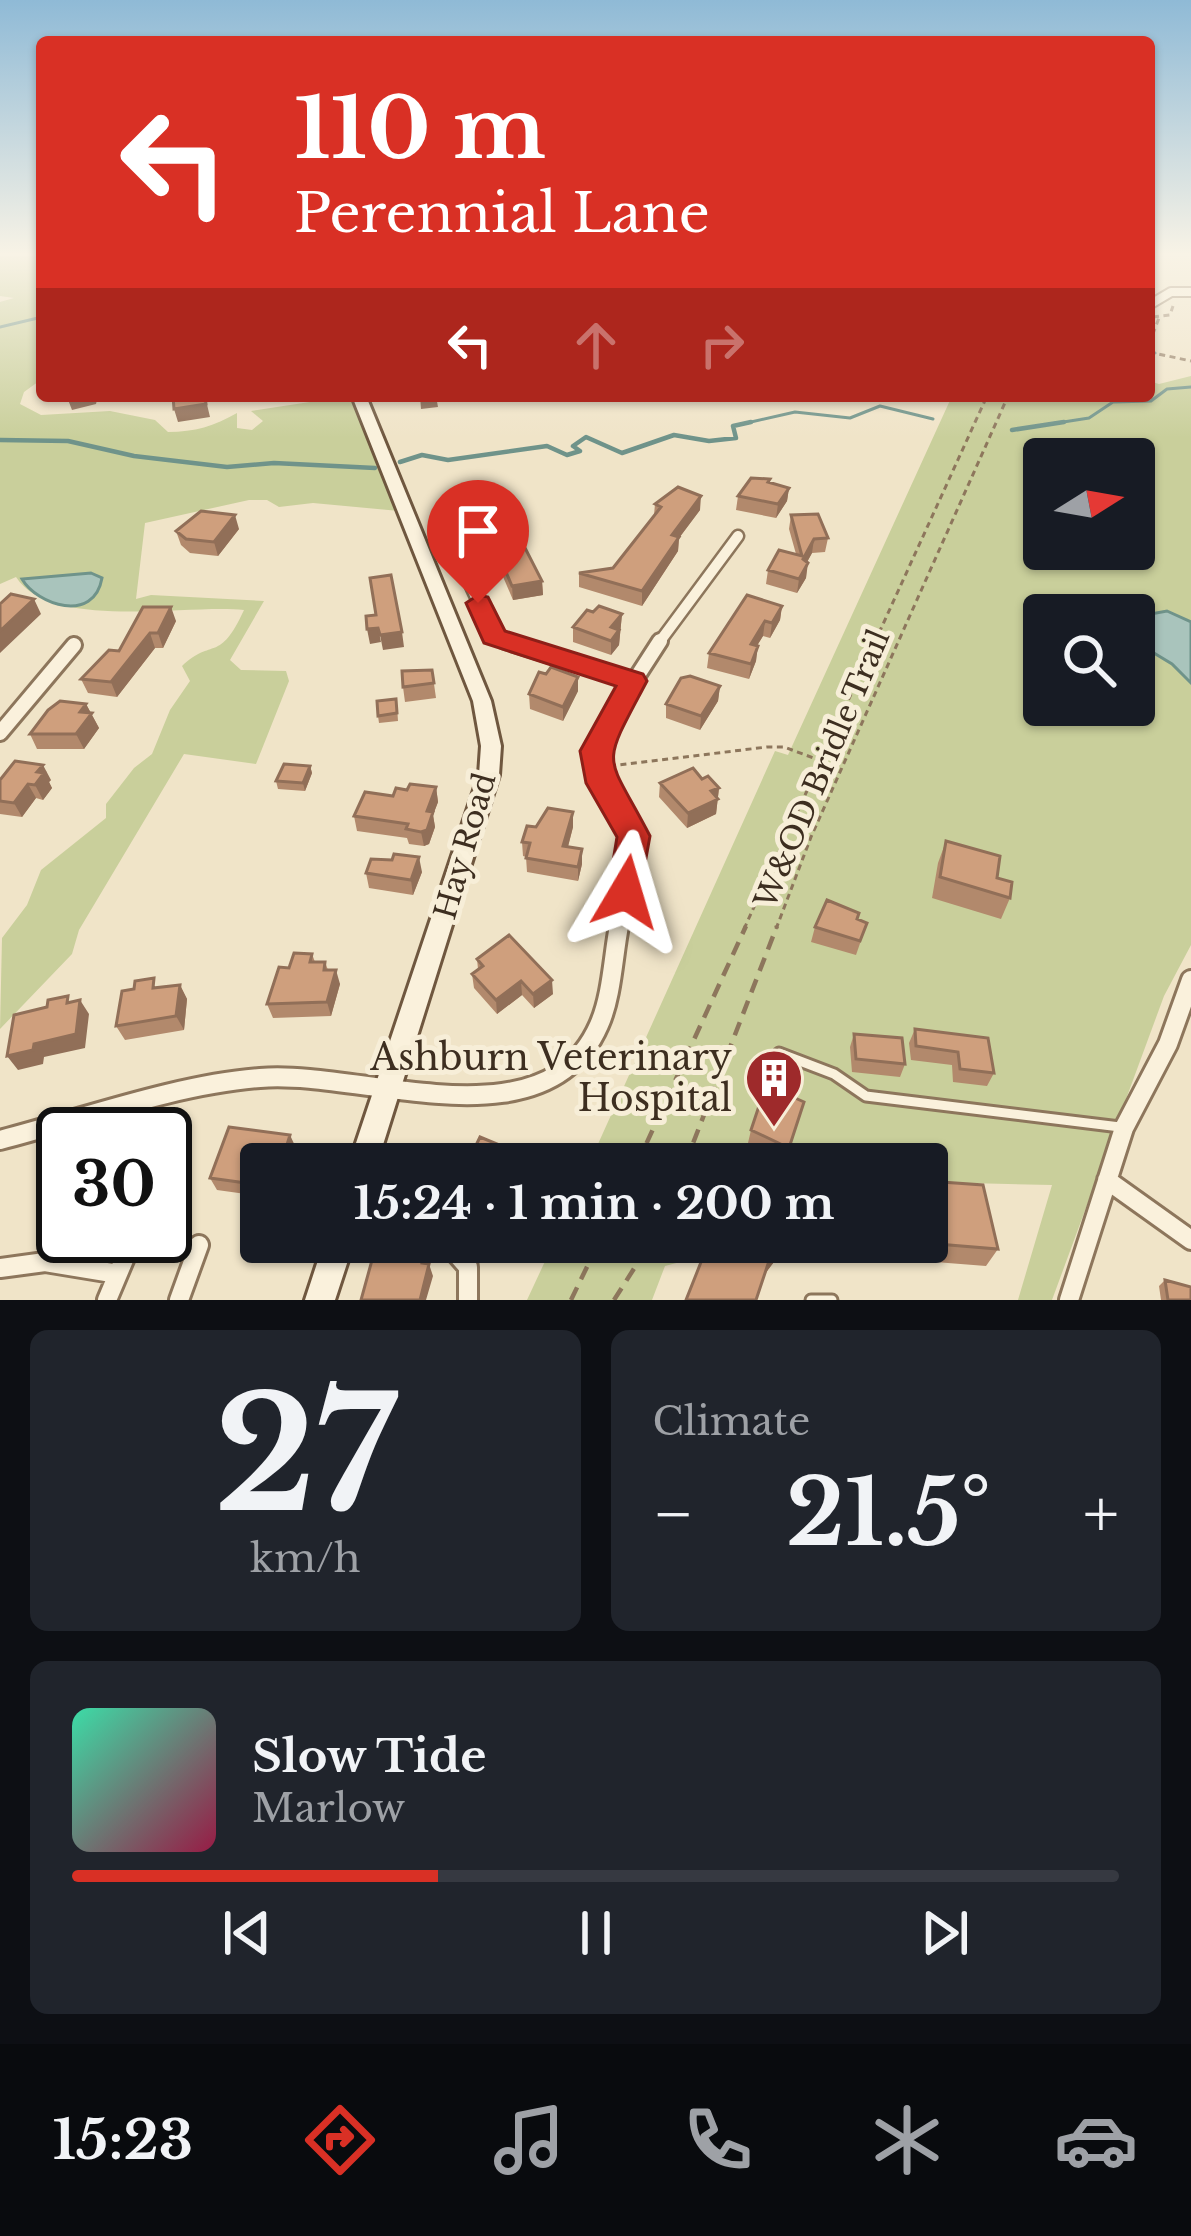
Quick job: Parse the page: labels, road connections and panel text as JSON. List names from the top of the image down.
{
  "streets": {
    "street": ["Hay Road"],
    "path": ["W&OD Bridle Trail"]
  },
  "places": {
    "building": ["Ashburn Veterinary Hospital"]
  },
  "north": "right",
  "page": {
    "turn": ["110 m", "Perennial Lane"],
    "limit": "30",
    "trip": "15:24 · 1 min · 200 m",
    "tile": [
      ["27", "km/h"],
      "Climate"
    ],
    "heat": ["−", "21.5°", "+"],
    "song": ["Slow Tide", "Marlow"],
    "tabs": "15:23"
  }
}
